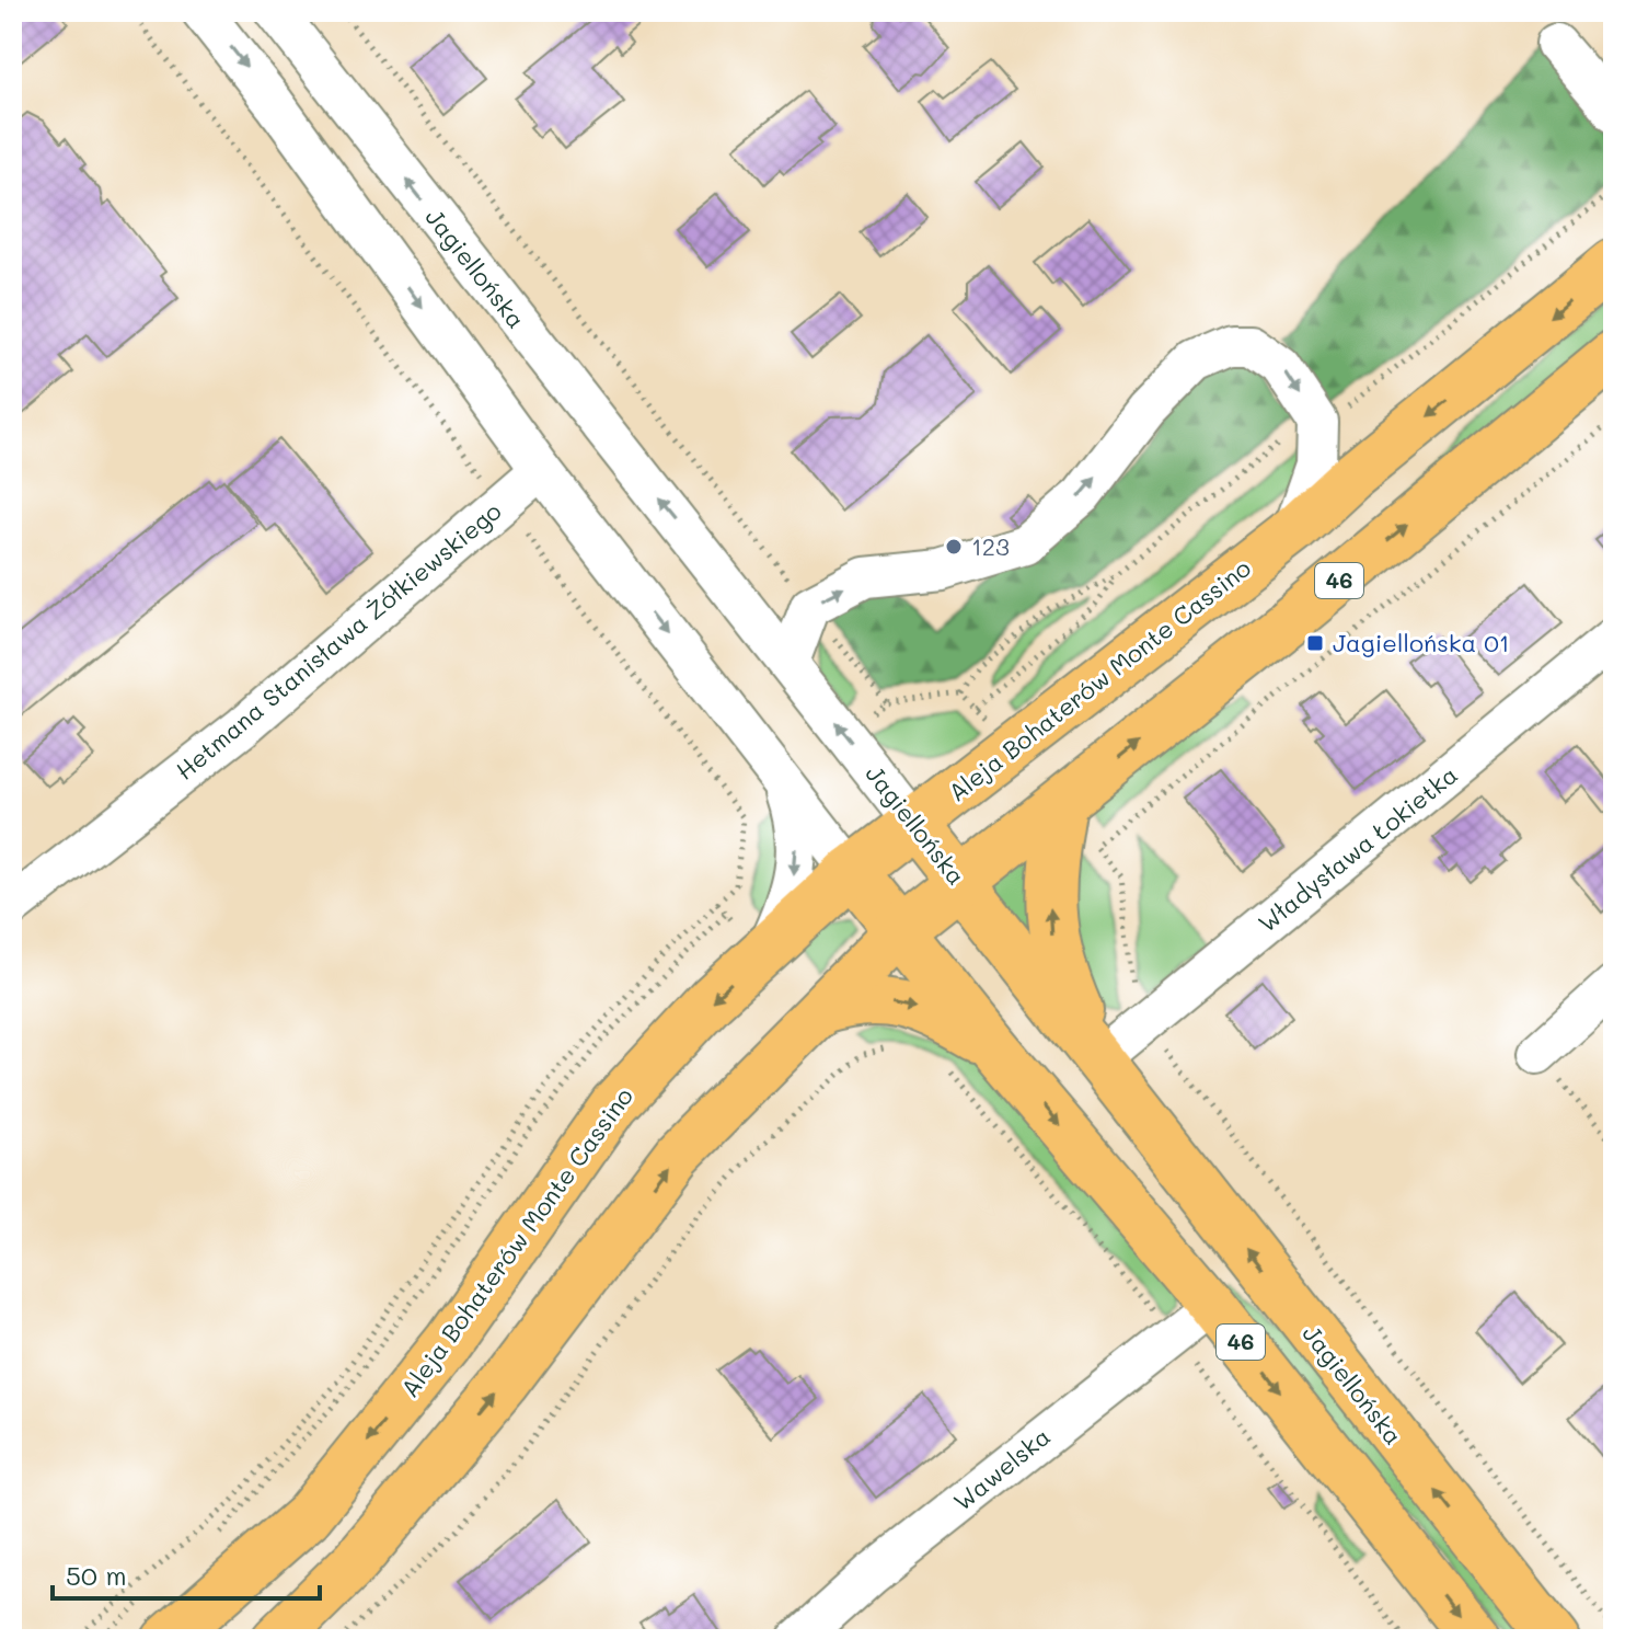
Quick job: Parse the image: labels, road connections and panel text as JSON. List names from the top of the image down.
{
  "streets": {
    "main road": ["Jagiellońska", "46", "Aleja Bohaterów Monte Cassino"],
    "street": ["Hetmana Stanisława Żółkiewskiego", "Władysława Łokietka", "Wawelska"]
  },
  "crossings": [
    ["Jagiellońska", "46"],
    ["Jagiellońska", "Aleja Bohaterów Monte Cassino"],
    ["Jagiellońska", "Władysława Łokietka"],
    ["46", "Aleja Bohaterów Monte Cassino"],
    ["46", "Wawelska"]
  ],
  "places": {
    "other": ["123"],
    "transit": ["Jagiellońska 01"]
  },
  "scale_bar": "50 m"
}
